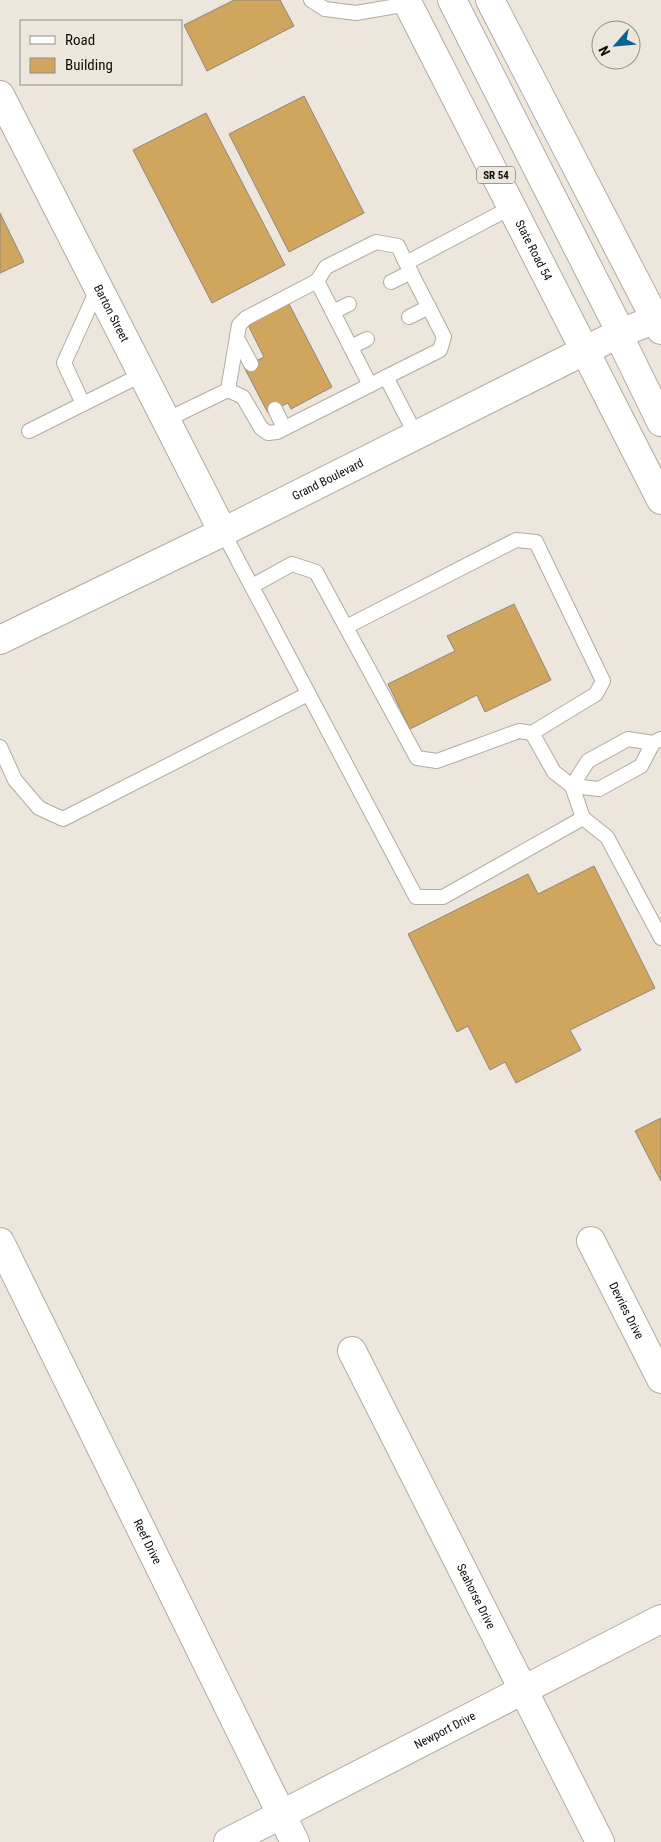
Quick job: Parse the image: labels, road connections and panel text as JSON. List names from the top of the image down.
{
  "streets": {
    "street": [
      "SR 54",
      "State Road 54",
      "Barton Street",
      "Grand Boulevard",
      "Devries Drive",
      "Reef Drive",
      "Seahorse Drive",
      "Newport Drive"
    ]
  },
  "crossings": [
    ["State Road 54", "Grand Boulevard"],
    ["Barton Street", "Grand Boulevard"],
    ["Reef Drive", "Newport Drive"],
    ["Seahorse Drive", "Newport Drive"]
  ],
  "legend": ["Road", "Building"],
  "north": "bottom left"
}
